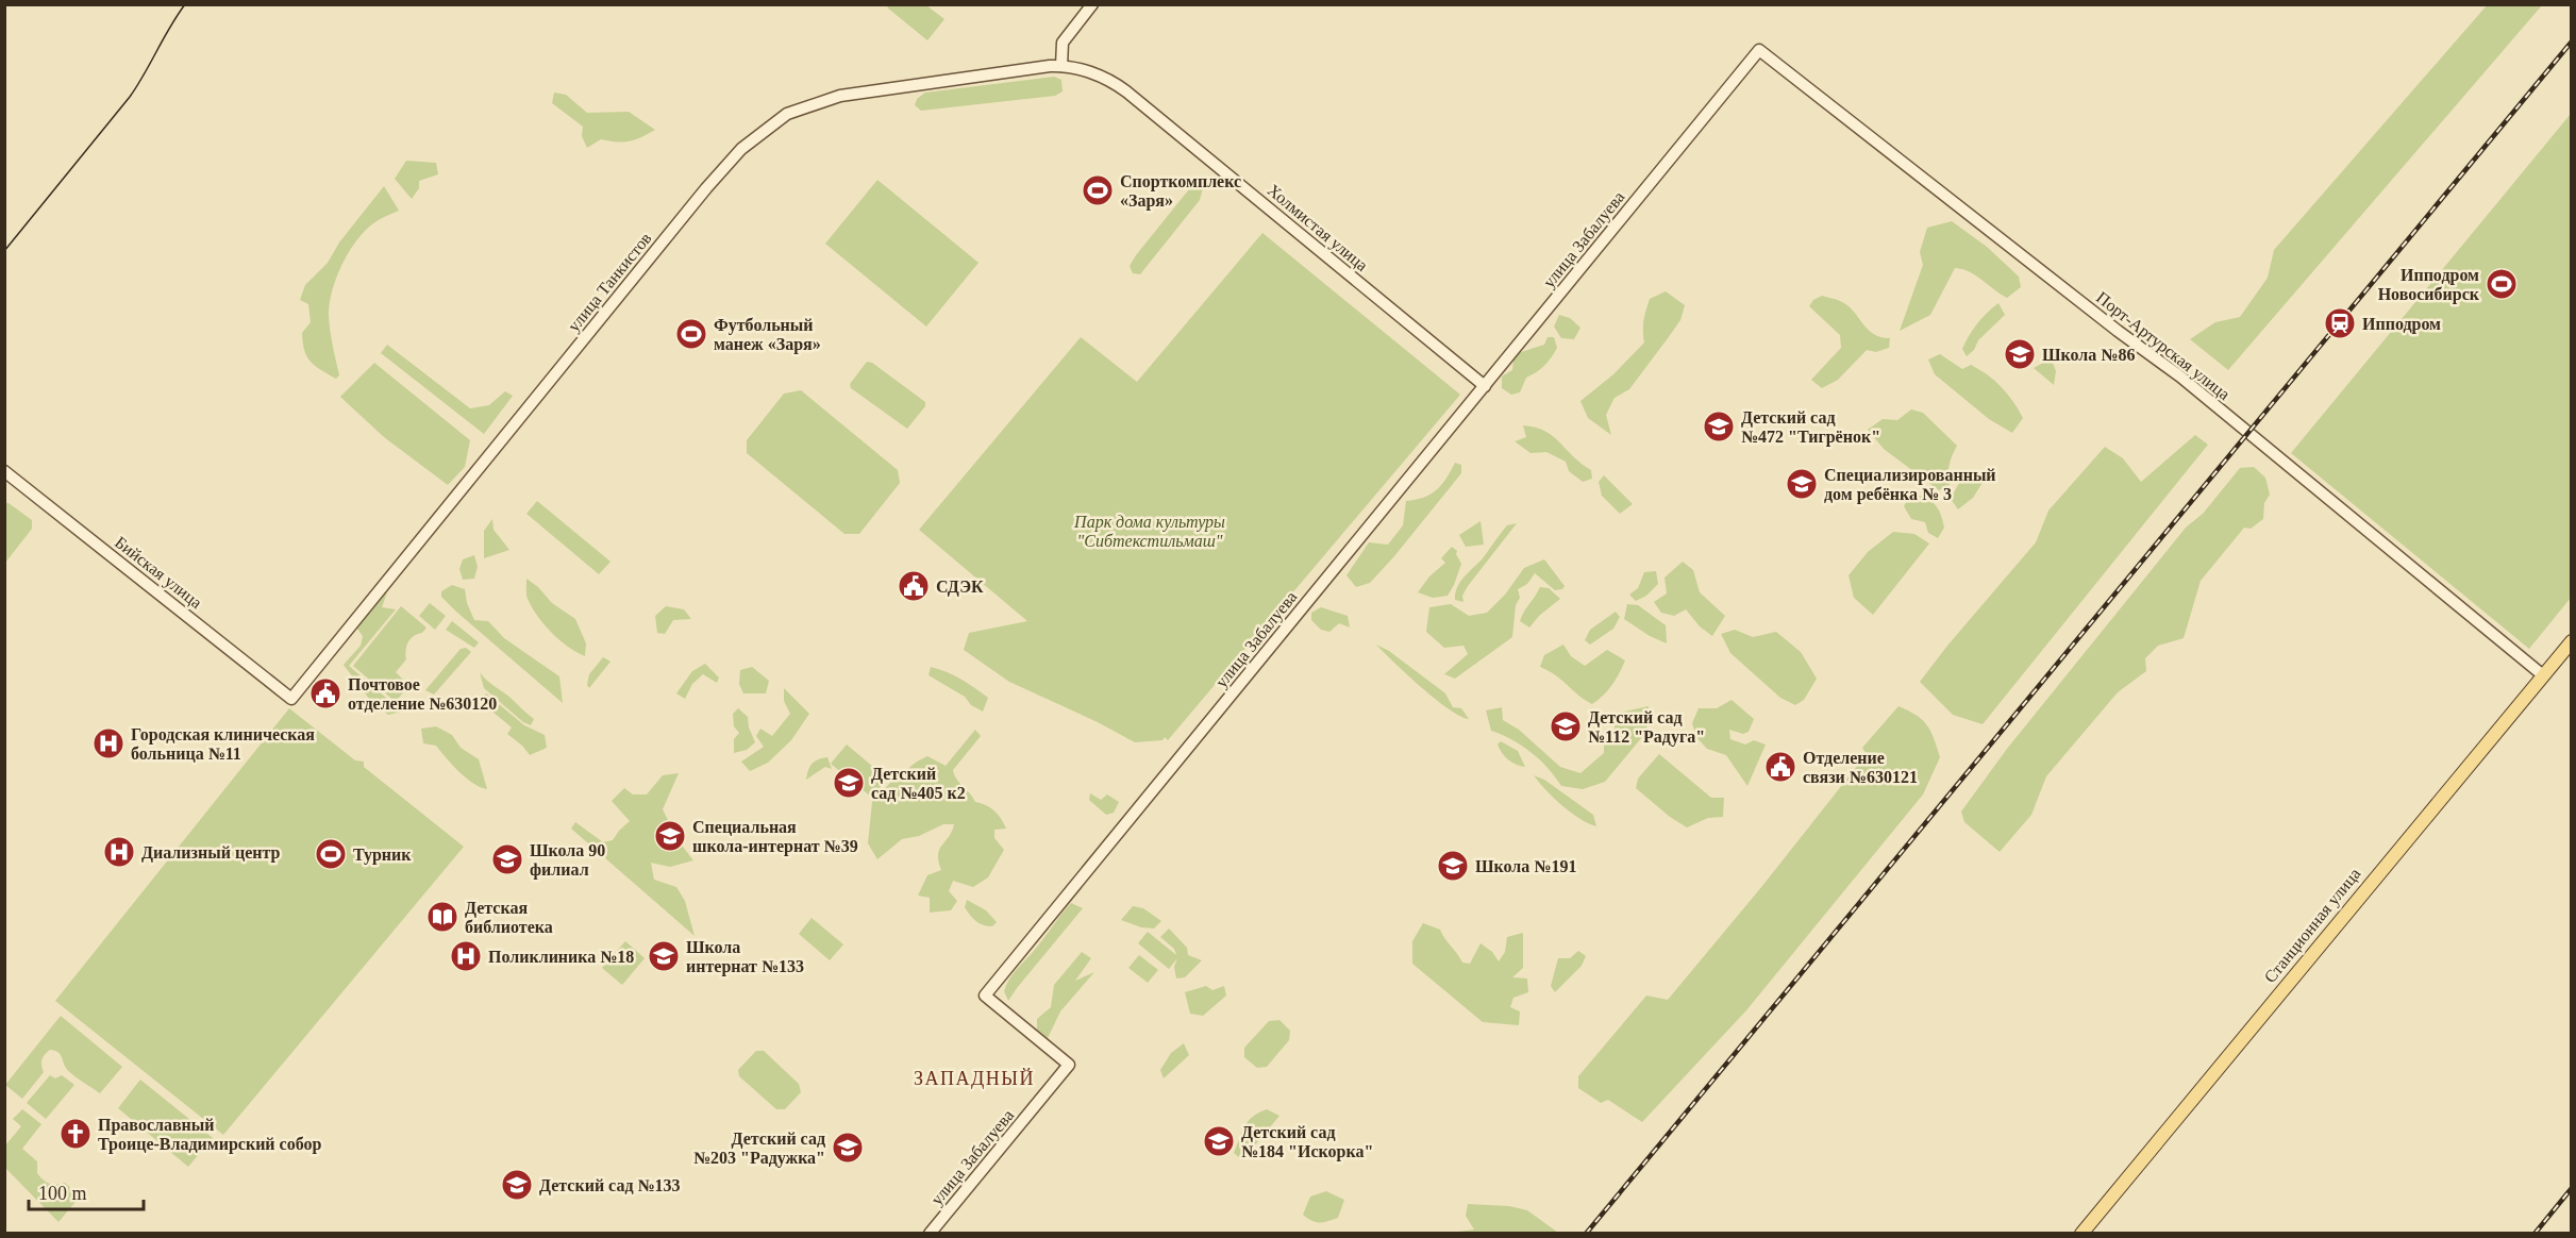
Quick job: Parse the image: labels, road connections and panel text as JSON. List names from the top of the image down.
{
  "streets": {
    "main road": ["Станционная улица"],
    "street": [
      "Холмистая улица",
      "улица Забалуева",
      "улица Танкистов",
      "Порт-Артурская улица",
      "Бийская улица"
    ]
  },
  "crossings": [
    ["Холмистая улица", "улица Забалуева"],
    ["Холмистая улица", "улица Танкистов"],
    ["улица Забалуева", "Порт-Артурская улица"],
    ["улица Танкистов", "Бийская улица"],
    ["Порт-Артурская улица", "Станционная улица"]
  ],
  "districts": ["ЗАПАДНЫЙ"],
  "parks": ["Парк дома культуры \"Сибтекстильмаш\""],
  "places": {
    "sports": [
      "Спорткомплекс «Заря»",
      "Ипподром Новосибирск",
      "Футбольный манеж «Заря»",
      "Турник"
    ],
    "station": ["Ипподром"],
    "school or university": [
      "Школа №86",
      "Детский сад №472 \"Тигрёнок\"",
      "Специализированный дом ребёнка № 3",
      "Детский сад №112 \"Радуга\"",
      "Детский сад №405 к2",
      "Специальная школа-интернат №39",
      "Школа 90 филиал",
      "Школа №191",
      "Школа интернат №133",
      "Детский сад №184 \"Искорка\"",
      "Детский сад №203 \"Радужка\"",
      "Детский сад №133"
    ],
    "public building": ["СДЭК", "Почтовое отделение №630120", "Отделение связи №630121"],
    "hospital": ["Городская клиническая больница №11", "Диализный центр", "Поликлиника №18"],
    "library": ["Детская библиотека"],
    "church": ["Православный Троице-Владимирский собор"]
  },
  "scale_bar": "100 m"
}
